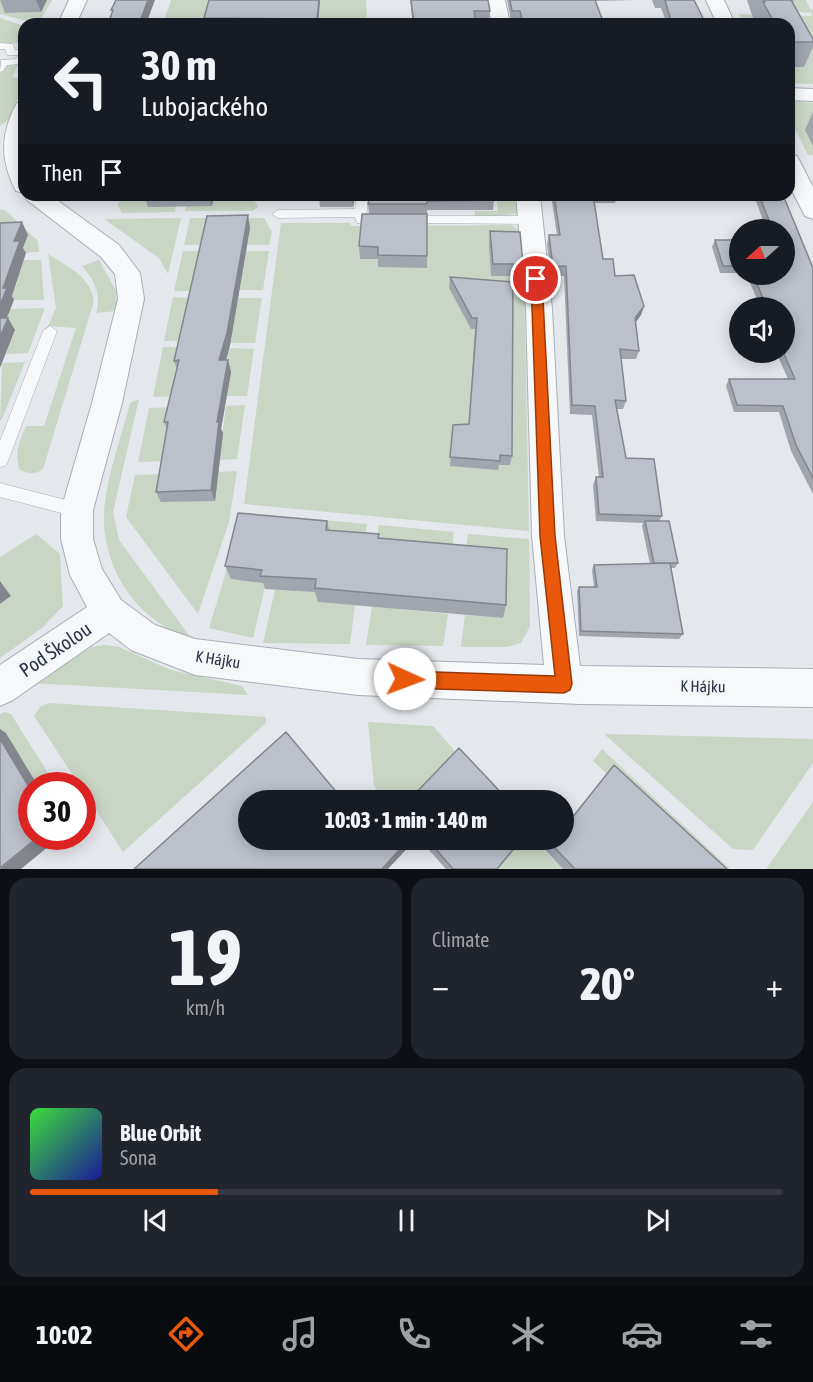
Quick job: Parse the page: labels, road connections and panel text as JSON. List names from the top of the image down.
{
  "streets": {
    "street": ["Pod Školou", "K Hájku"]
  },
  "crossings": [
    ["Pod Školou", "K Hájku"]
  ],
  "north": "left",
  "page": {
    "turn": ["30 m", "Lubojackého"],
    "then": "Then",
    "limit": "30",
    "trip": "10:03 · 1 min · 140 m",
    "tile": [
      ["19", "km/h"],
      "Climate"
    ],
    "heat": ["−", "20°", "+"],
    "song": ["Blue Orbit", "Sona"],
    "tabs": "10:02"
  }
}
